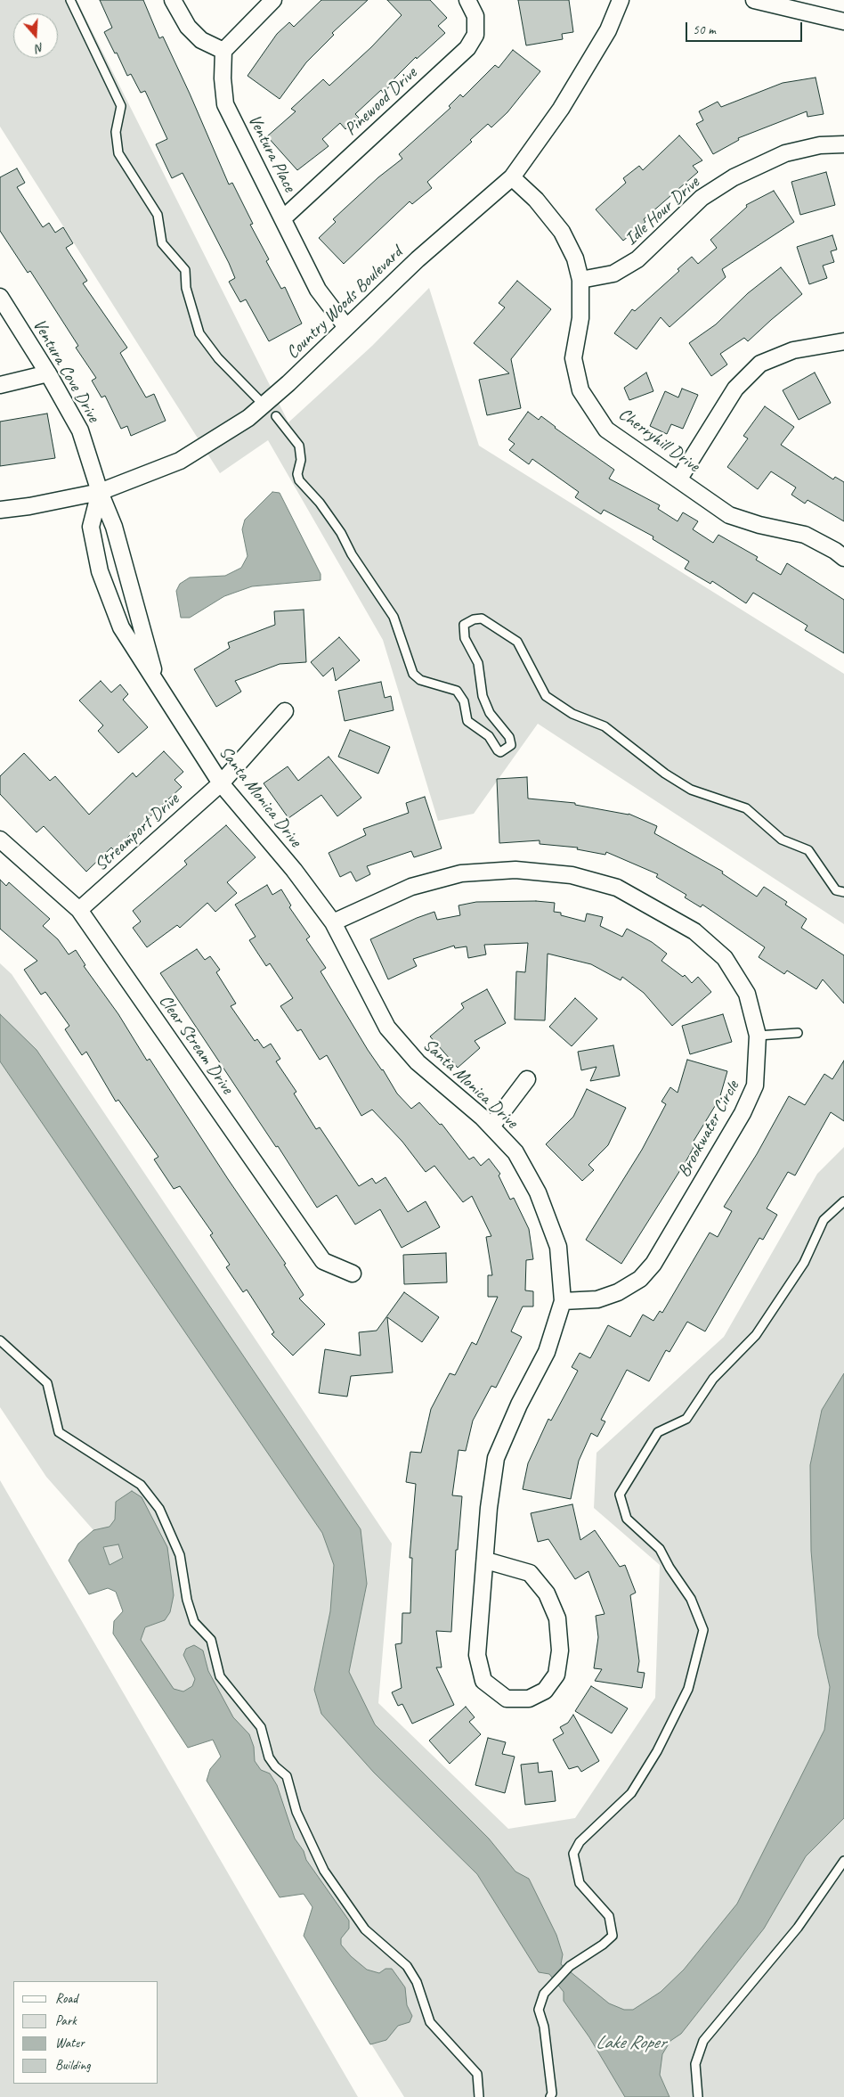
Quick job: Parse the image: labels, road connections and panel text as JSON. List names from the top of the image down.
{
  "streets": {
    "street": [
      "Pinewood Drive",
      "Ventura Place",
      "Idle Hour Drive",
      "Country Woods Boulevard",
      "Ventura Cove Drive",
      "Cherryhill Drive",
      "Santa Monica Drive",
      "Streamport Drive",
      "Clear Stream Drive",
      "Brookwater Circle"
    ]
  },
  "crossings": [
    ["Pinewood Drive", "Ventura Place"],
    ["Ventura Place", "Country Woods Boulevard"],
    ["Idle Hour Drive", "Cherryhill Drive"],
    ["Country Woods Boulevard", "Ventura Cove Drive"],
    ["Country Woods Boulevard", "Cherryhill Drive"],
    ["Country Woods Boulevard", "Santa Monica Drive"],
    ["Ventura Cove Drive", "Santa Monica Drive"],
    ["Santa Monica Drive", "Streamport Drive"],
    ["Santa Monica Drive", "Brookwater Circle"],
    ["Streamport Drive", "Clear Stream Drive"]
  ],
  "water": ["Lake Roper"],
  "legend": [
    "Road",
    "Park",
    "Water",
    "Building"
  ],
  "scale_bar": "50 m",
  "north": "bottom"
}
